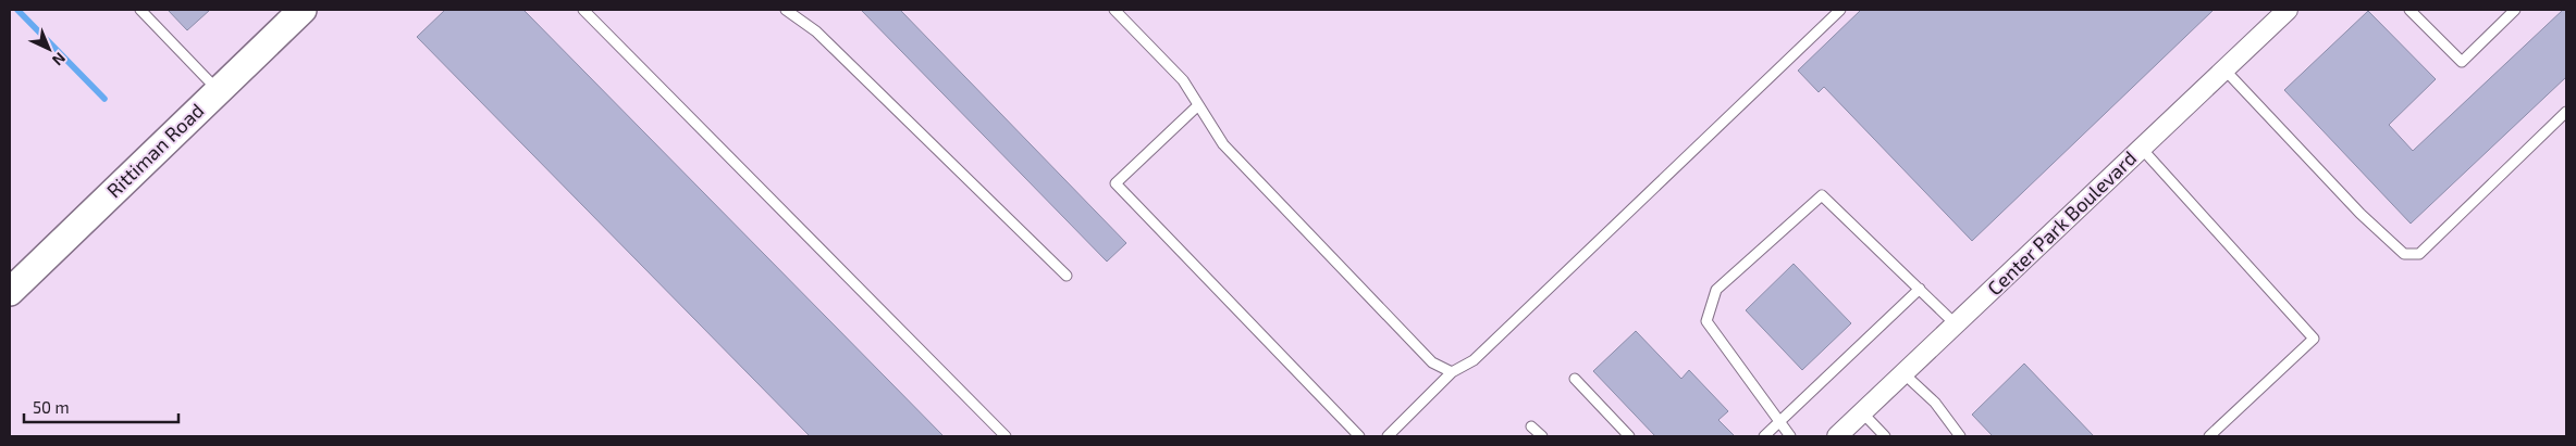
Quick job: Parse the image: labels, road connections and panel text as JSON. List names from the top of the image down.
{
  "streets": {
    "main road": ["Rittiman Road"],
    "street": ["Center Park Boulevard"]
  },
  "scale_bar": "50 m",
  "north": "bottom right"
}
